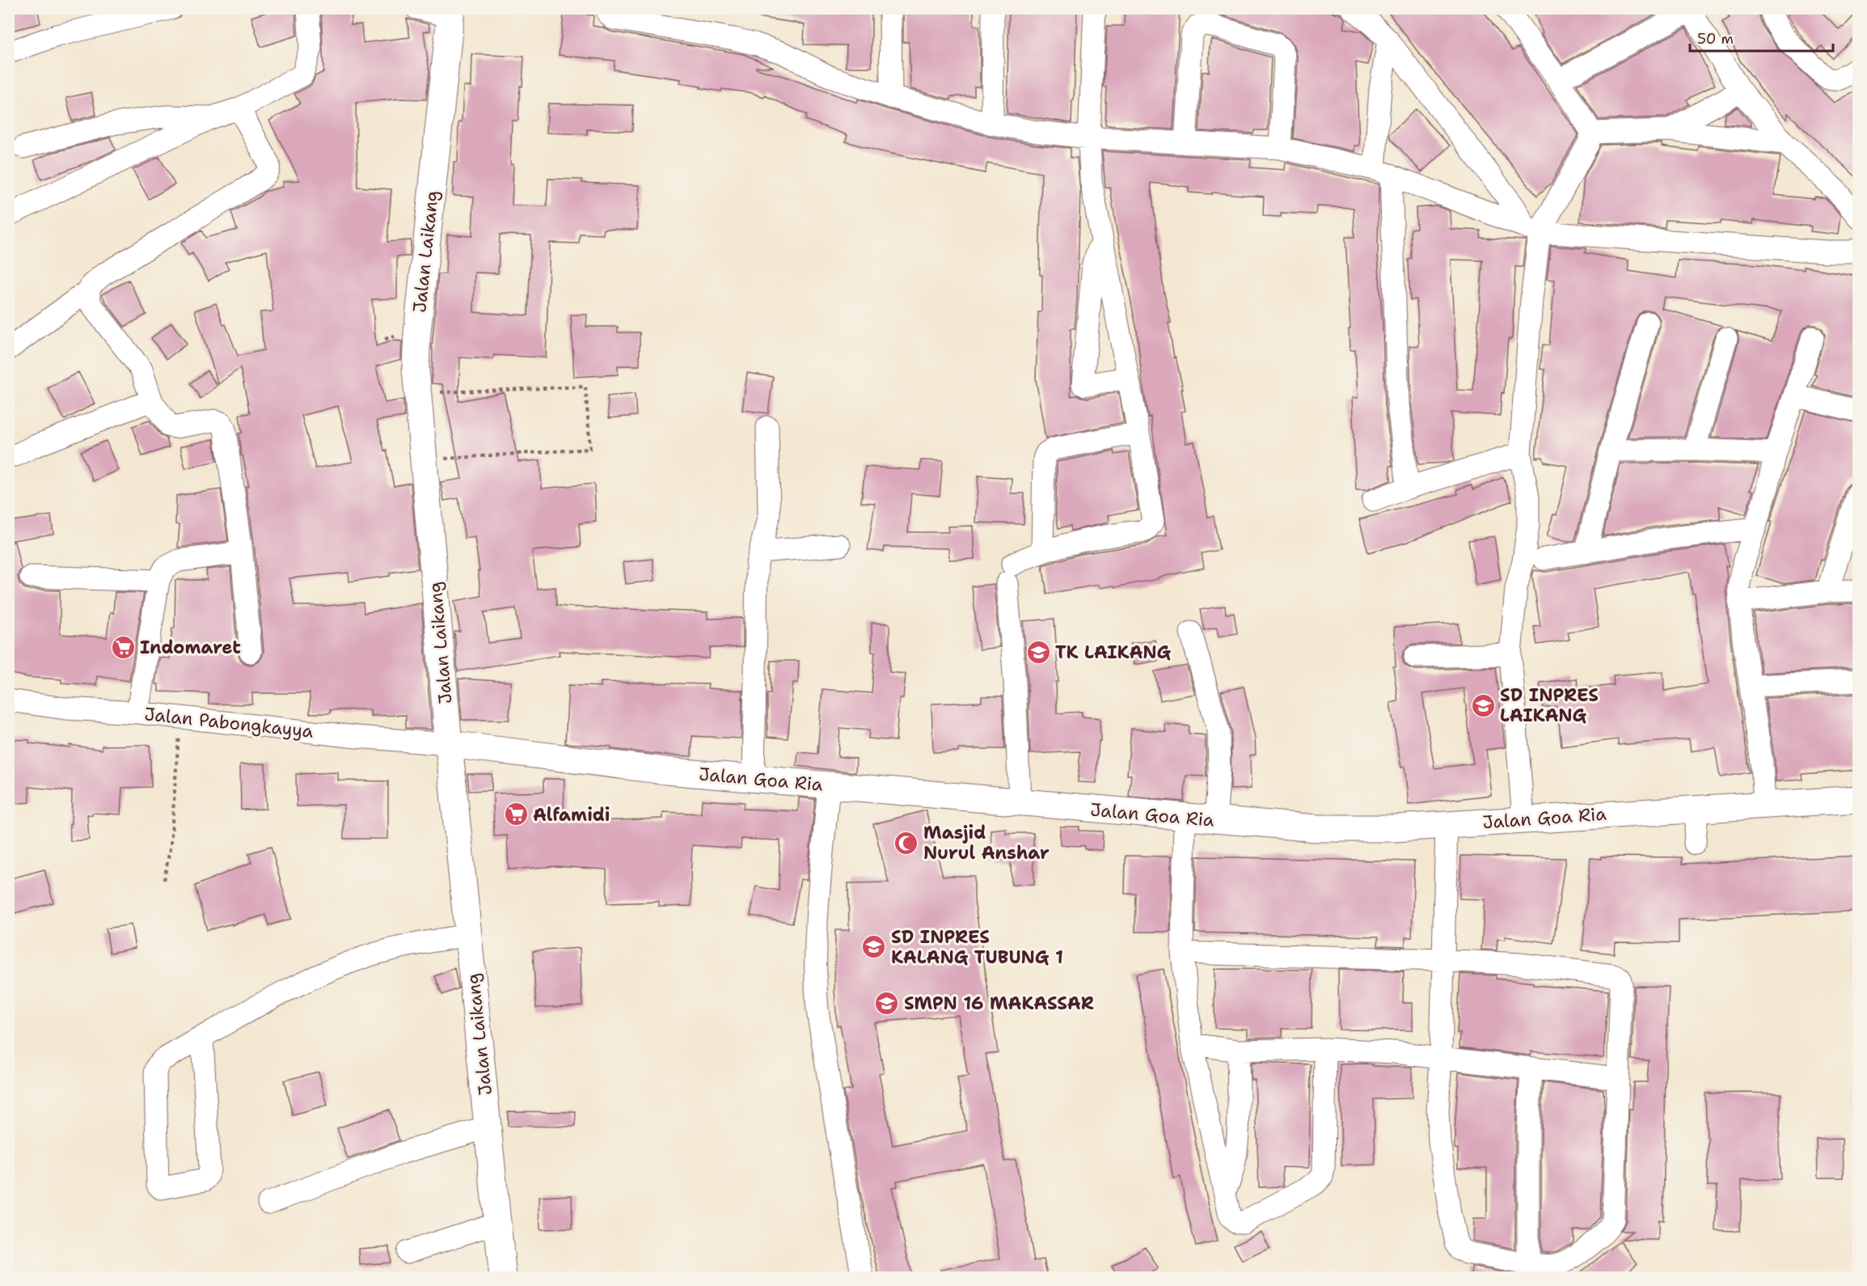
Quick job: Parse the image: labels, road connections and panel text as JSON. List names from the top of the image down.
{
  "streets": {
    "main road": ["Jalan Laikang", "Jalan Goa Ria"],
    "street": ["Jalan Pabongkayya"]
  },
  "crossings": [
    ["Jalan Laikang", "Jalan Pabongkayya"],
    ["Jalan Laikang", "Jalan Goa Ria"],
    ["Jalan Pabongkayya", "Jalan Goa Ria"]
  ],
  "places": {
    "supermarket": ["Indomaret", "Alfamidi"],
    "school or university": [
      "TK LAIKANG",
      "SD INPRES LAIKANG",
      "SD INPRES KALANG TUBUNG 1",
      "SMPN 16 MAKASSAR"
    ],
    "mosque": ["Masjid Nurul Anshar"]
  },
  "scale_bar": "50 m"
}
